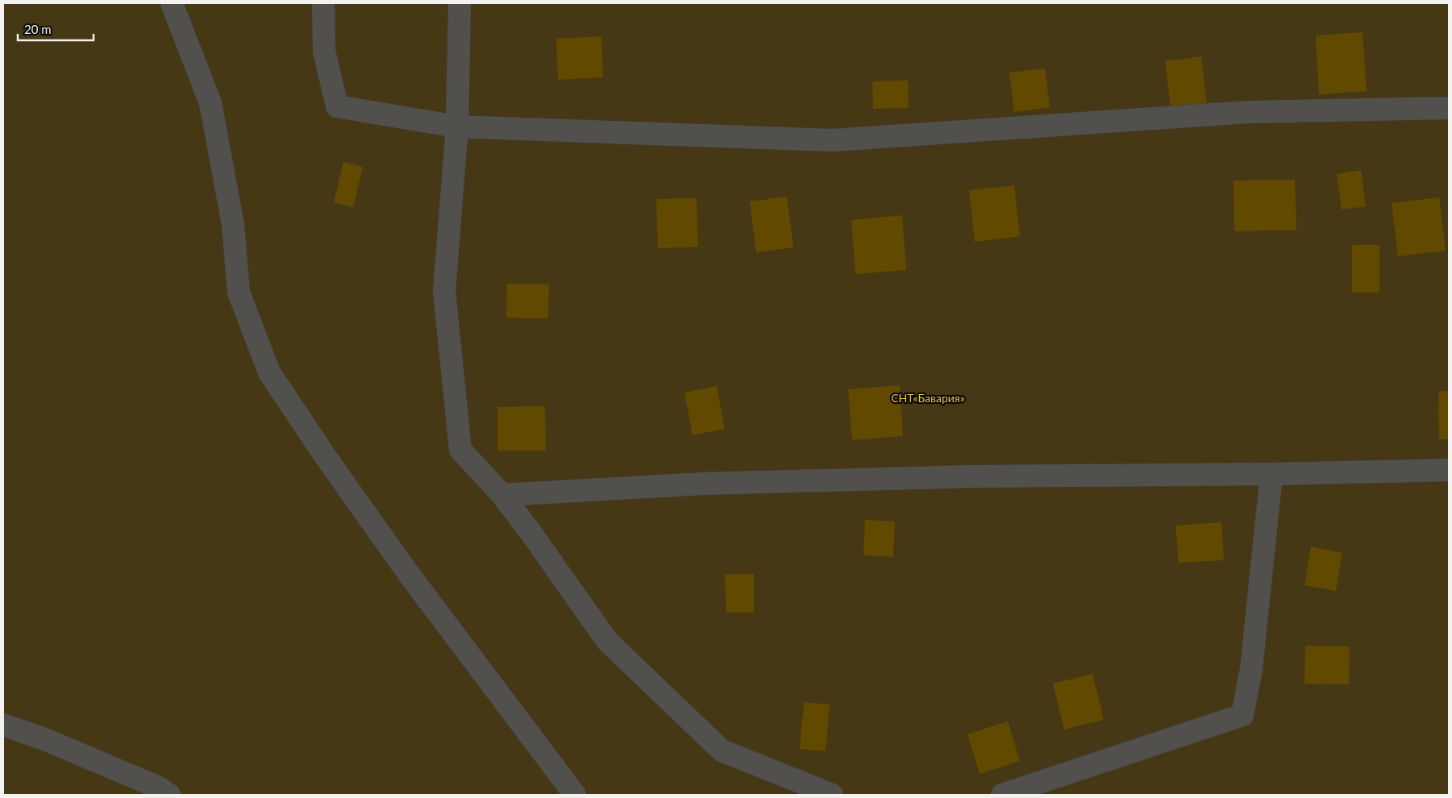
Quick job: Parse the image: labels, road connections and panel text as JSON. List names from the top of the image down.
{
  "parks": ["СНТ«Бавария»"],
  "scale_bar": "20 m"
}
